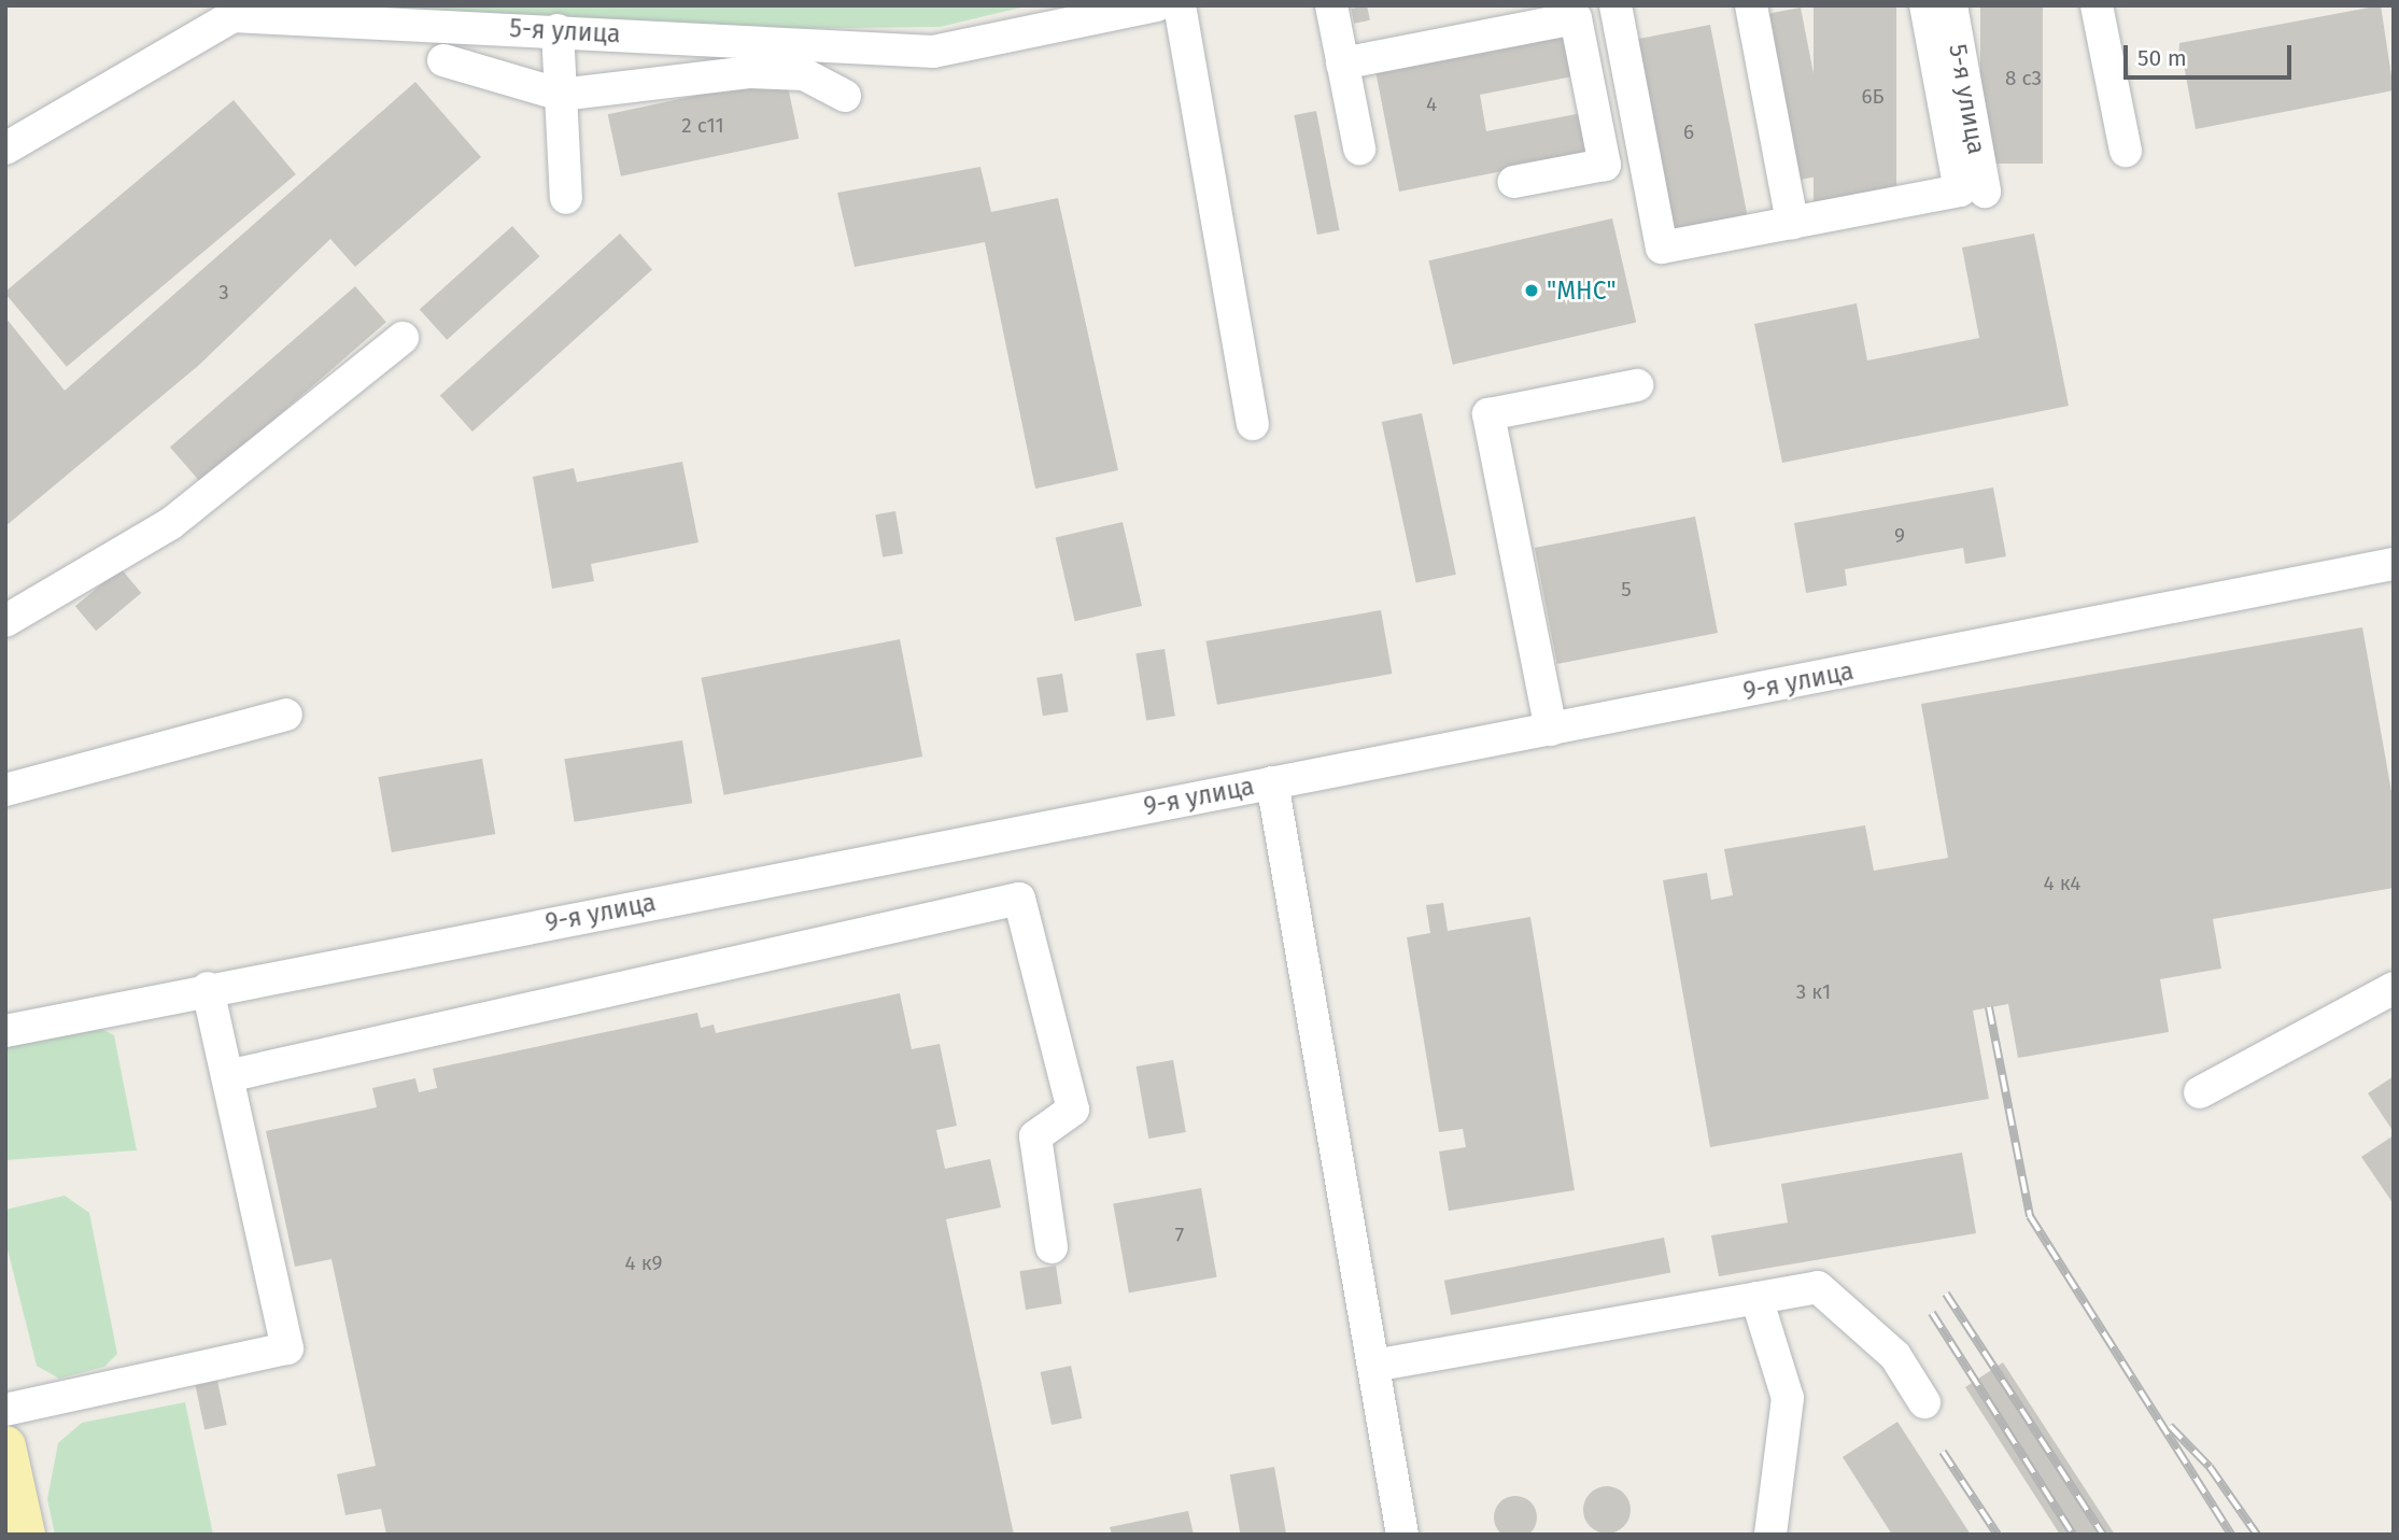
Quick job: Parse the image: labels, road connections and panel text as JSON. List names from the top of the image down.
{
  "streets": {
    "street": ["5-я улица", "9-я улица"]
  },
  "places": ["\"МНС\""],
  "house_numbers": [
    "8 с3",
    "6Б",
    "4",
    "2 с11",
    "6",
    "3",
    "9",
    "5",
    "4 к4",
    "3 к1",
    "7",
    "4 к9"
  ],
  "scale_bar": "50 m"
}
